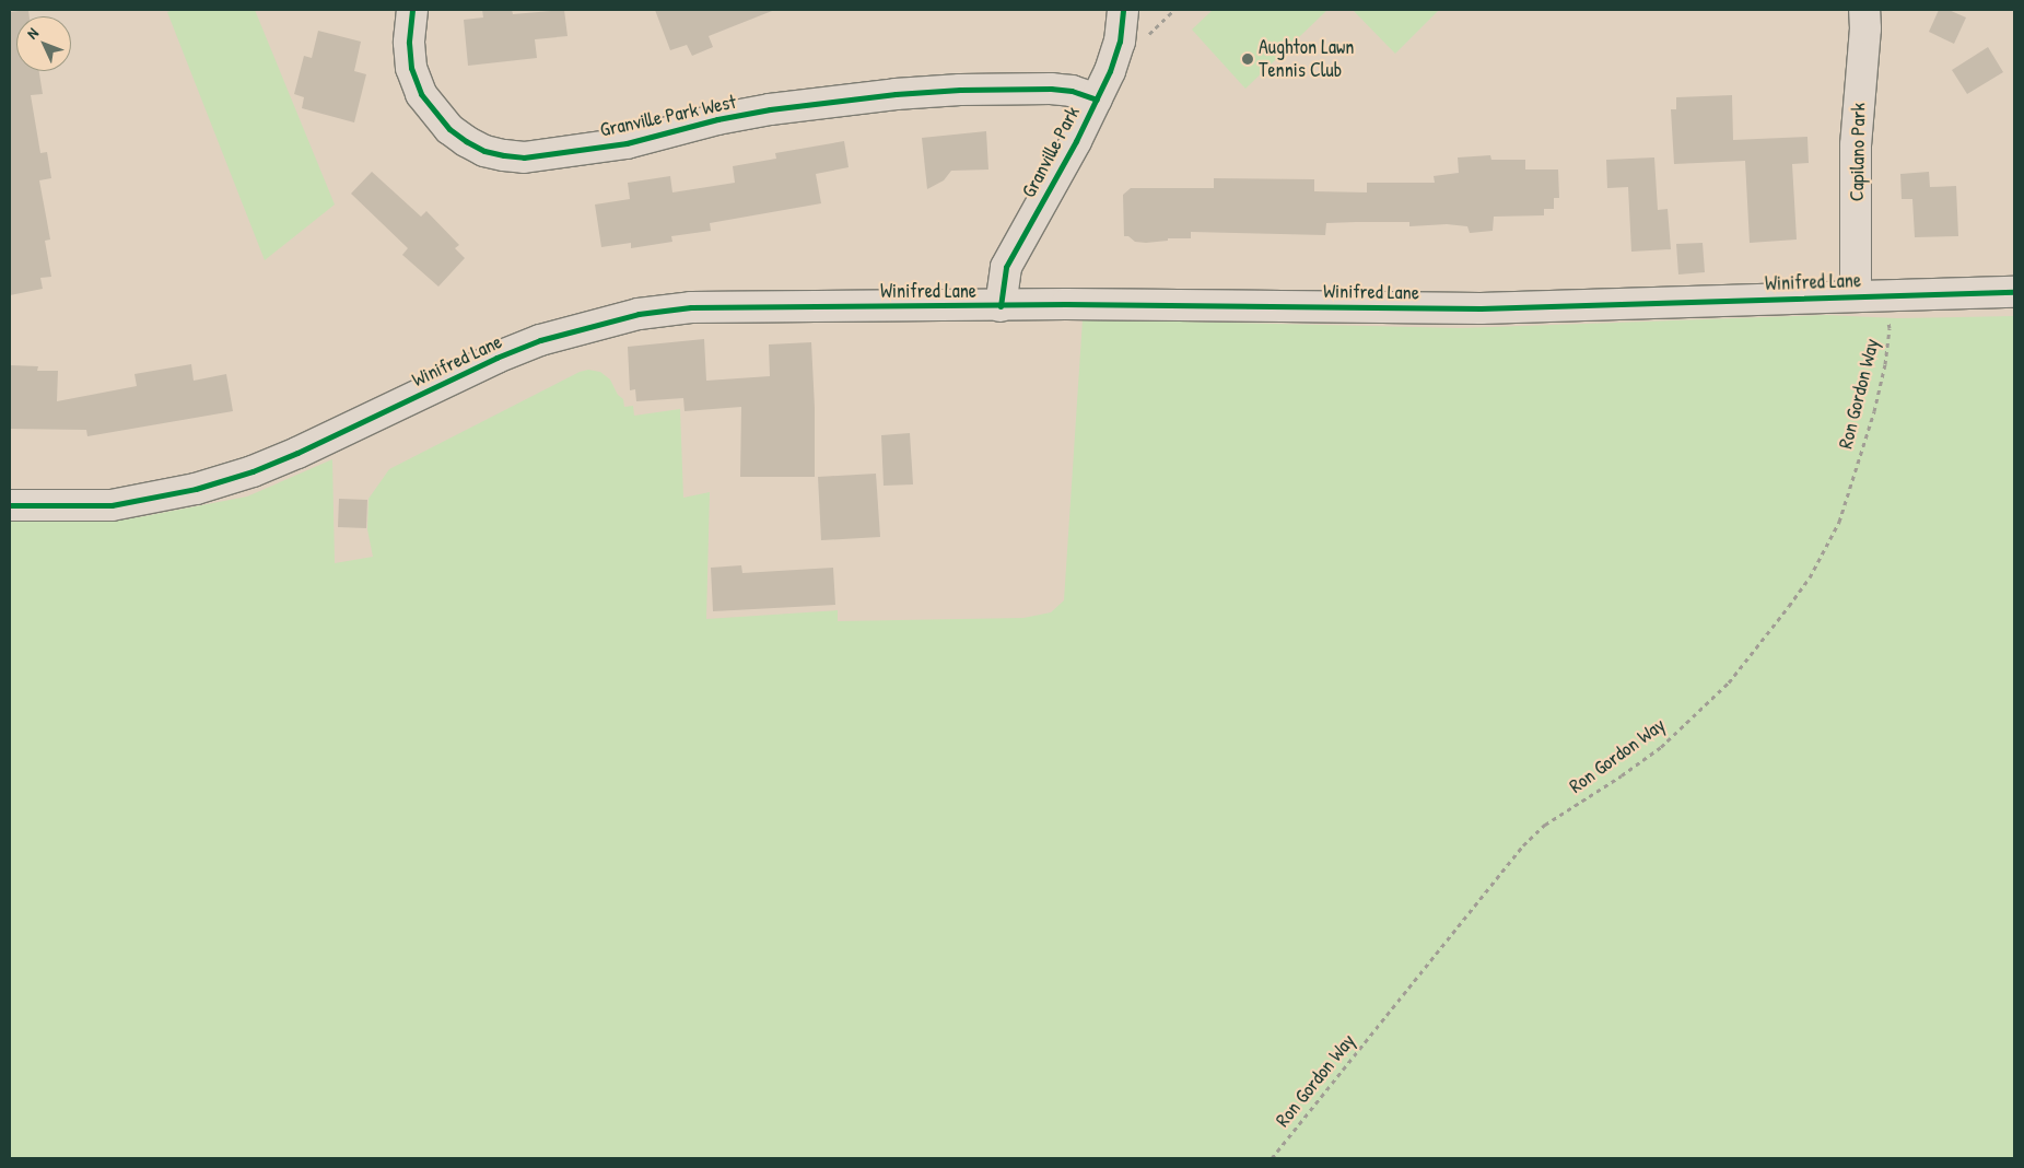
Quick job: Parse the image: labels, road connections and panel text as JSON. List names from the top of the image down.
{
  "streets": {
    "street": [
      "Granville Park West",
      "Granville Park",
      "Capilano Park",
      "Winifred Lane"
    ],
    "path": ["Ron Gordon Way"]
  },
  "crossings": [
    ["Granville Park West", "Granville Park"],
    ["Granville Park", "Winifred Lane"],
    ["Capilano Park", "Winifred Lane"],
    ["Winifred Lane", "Ron Gordon Way"]
  ],
  "places": ["Aughton Lawn Tennis Club"],
  "north": "top left"
}
